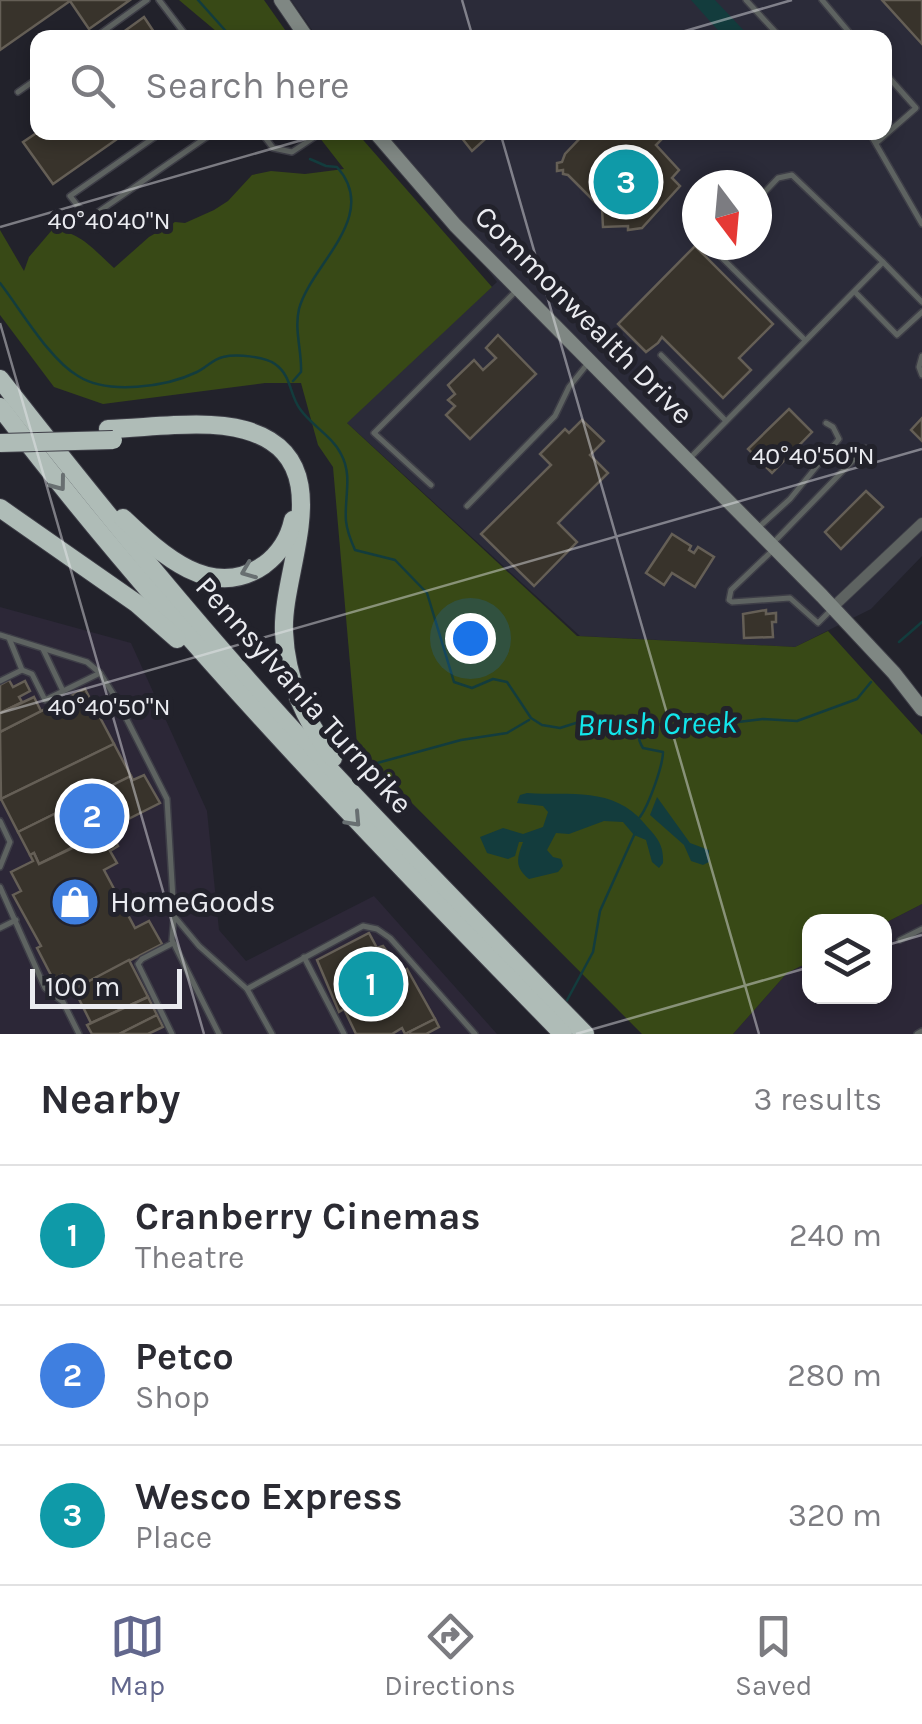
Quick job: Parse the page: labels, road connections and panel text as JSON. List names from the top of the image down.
{
  "streets": {
    "highway": ["Pennsylvania Turnpike"],
    "street": ["Commonwealth Drive"]
  },
  "water": ["Brush Creek"],
  "places": {
    "shop": ["HomeGoods"]
  },
  "scale_bar": "100 m",
  "north": "bottom",
  "page": {
    "search": "Search here",
    "pins": ["3", "2", "1"],
    "scale": "100 m",
    "heading": ["Nearby", "3 results"],
    "list": [
      {
        "mark": "1",
        "name": "Cranberry Cinemas",
        "note": "Theatre",
        "value": "240 m"
      },
      {
        "mark": "2",
        "name": "Petco",
        "note": "Shop",
        "value": "280 m"
      },
      {
        "mark": "3",
        "name": "Wesco Express",
        "note": "Place",
        "value": "320 m"
      }
    ],
    "nav": ["Map", "Directions", "Saved"]
  },
  "coordinates": ["40°40'40\"N", "40°40'50\"N"]
}
